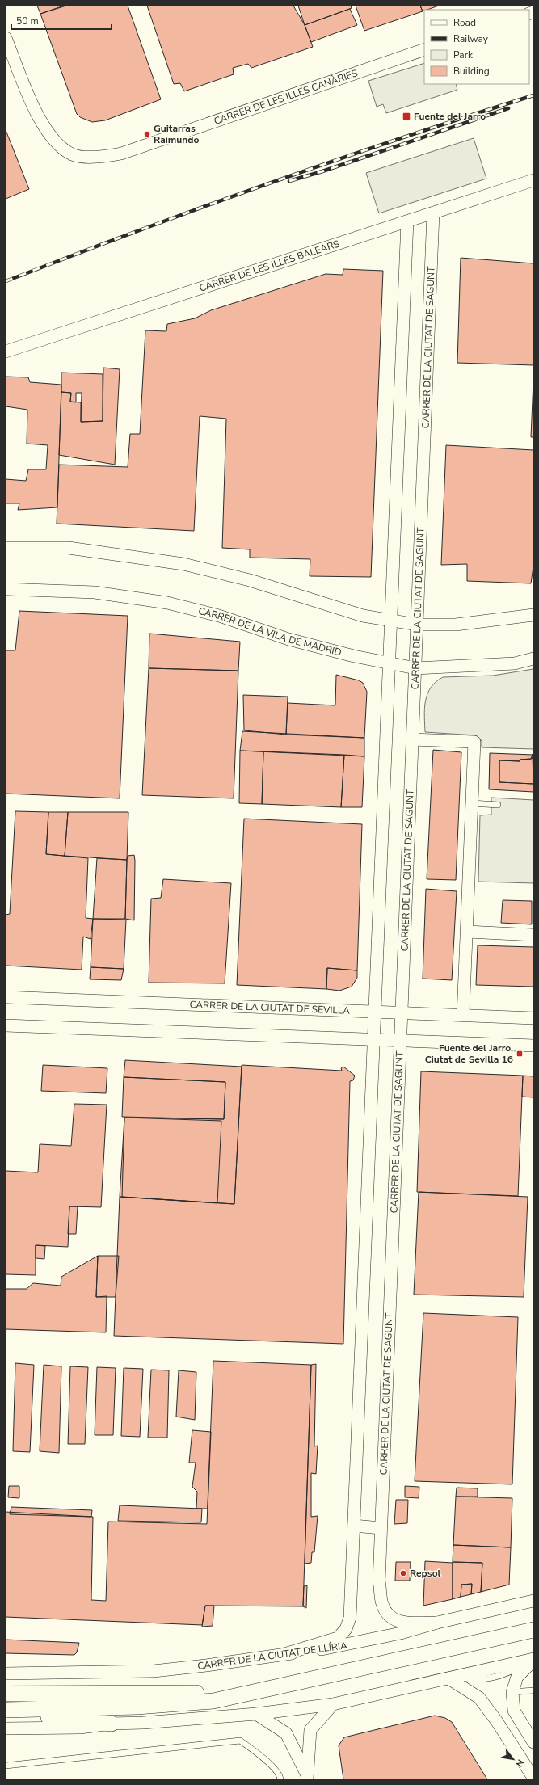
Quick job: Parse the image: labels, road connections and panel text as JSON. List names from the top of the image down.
{
  "streets": {
    "street": [
      "CARRER DE LES ILLES CANÀRIES",
      "CARRER DE LES ILLES BALEARS",
      "CARRER DE LA CIUTAT DE SAGUNT",
      "CARRER DE LA VILA DE MADRID",
      "CARRER DE LA CIUTAT DE SEVILLA",
      "CARRER DE LA CIUTAT DE LLÍRIA"
    ]
  },
  "crossings": [
    ["CARRER DE LES ILLES BALEARS", "CARRER DE LA CIUTAT DE SAGUNT"],
    ["CARRER DE LA CIUTAT DE SAGUNT", "CARRER DE LA VILA DE MADRID"],
    ["CARRER DE LA CIUTAT DE SAGUNT", "CARRER DE LA CIUTAT DE SEVILLA"],
    ["CARRER DE LA CIUTAT DE SAGUNT", "CARRER DE LA CIUTAT DE LLÍRIA"]
  ],
  "places": {
    "transit": ["Fuente del Jarro", "Fuente del Jarro, Ciutat de Sevilla 16"],
    "other": ["Guitarras Raimundo", "Repsol"]
  },
  "legend": [
    "Road",
    "Railway",
    "Park",
    "Building"
  ],
  "scale_bar": "50 m",
  "north": "bottom right"
}
